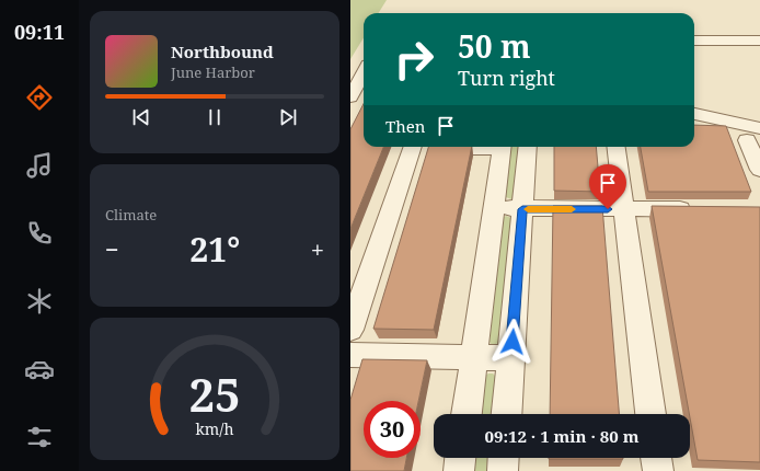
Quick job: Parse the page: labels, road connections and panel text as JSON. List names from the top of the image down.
{
  "page": {
    "tabs": "09:11",
    "turn": ["50 m", "Turn right"],
    "song": ["Northbound", "June Harbor"],
    "then": "Then",
    "tile": "Climate",
    "heat": ["−", "21°", "+"],
    "limit": "30",
    "trip": "09:12 · 1 min · 80 m",
    "gauge": ["25", "km/h"]
  }
}
